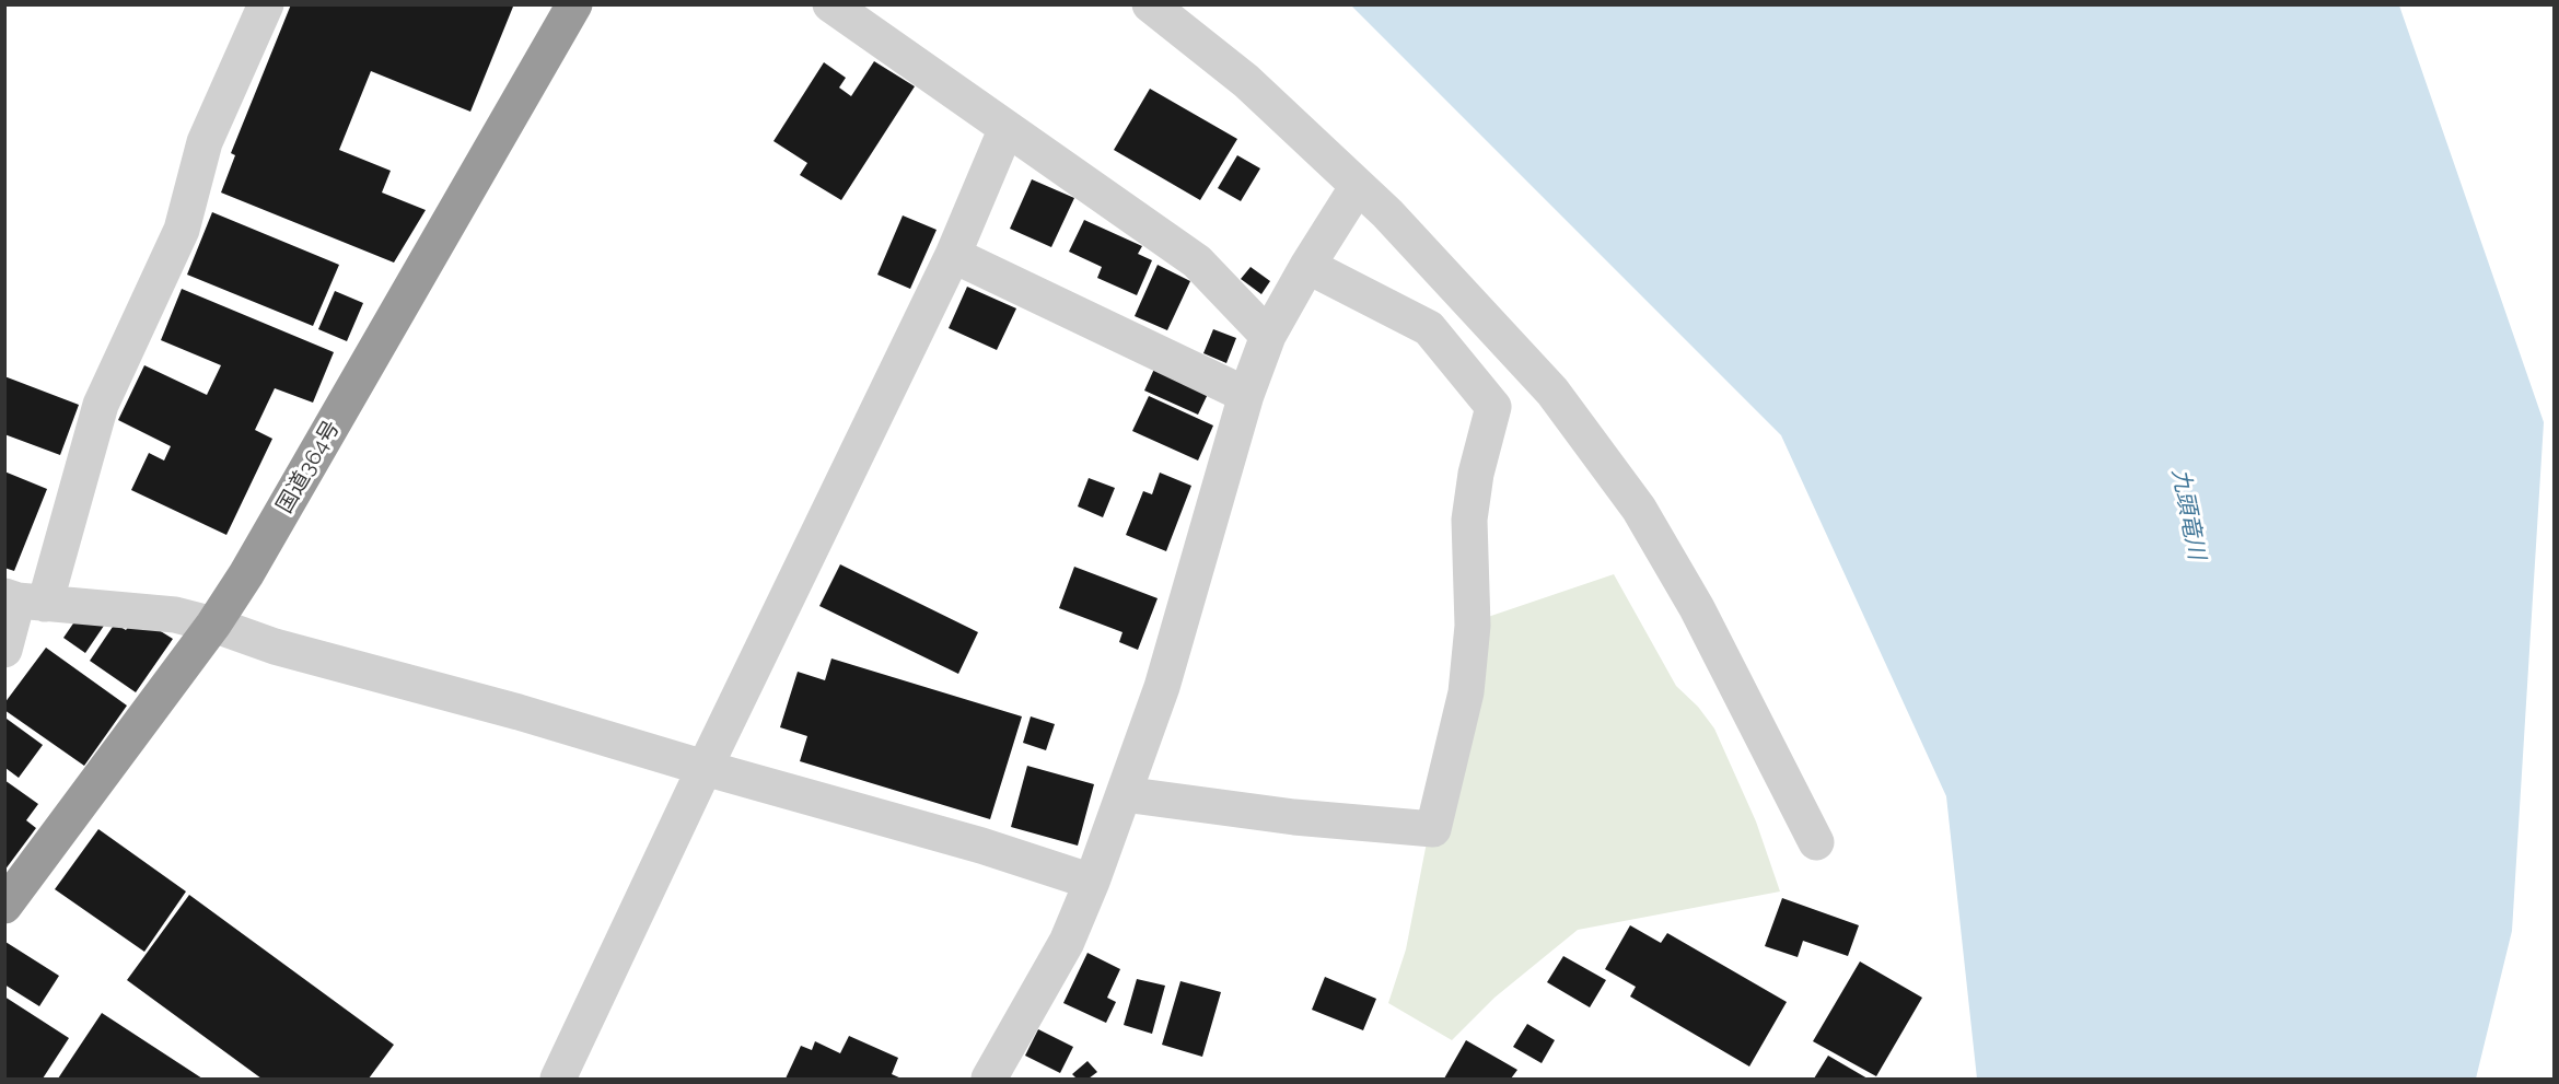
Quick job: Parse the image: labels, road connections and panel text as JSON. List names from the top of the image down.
{
  "streets": {
    "highway": ["国道364号"]
  },
  "water": ["九頭竜川"]
}
